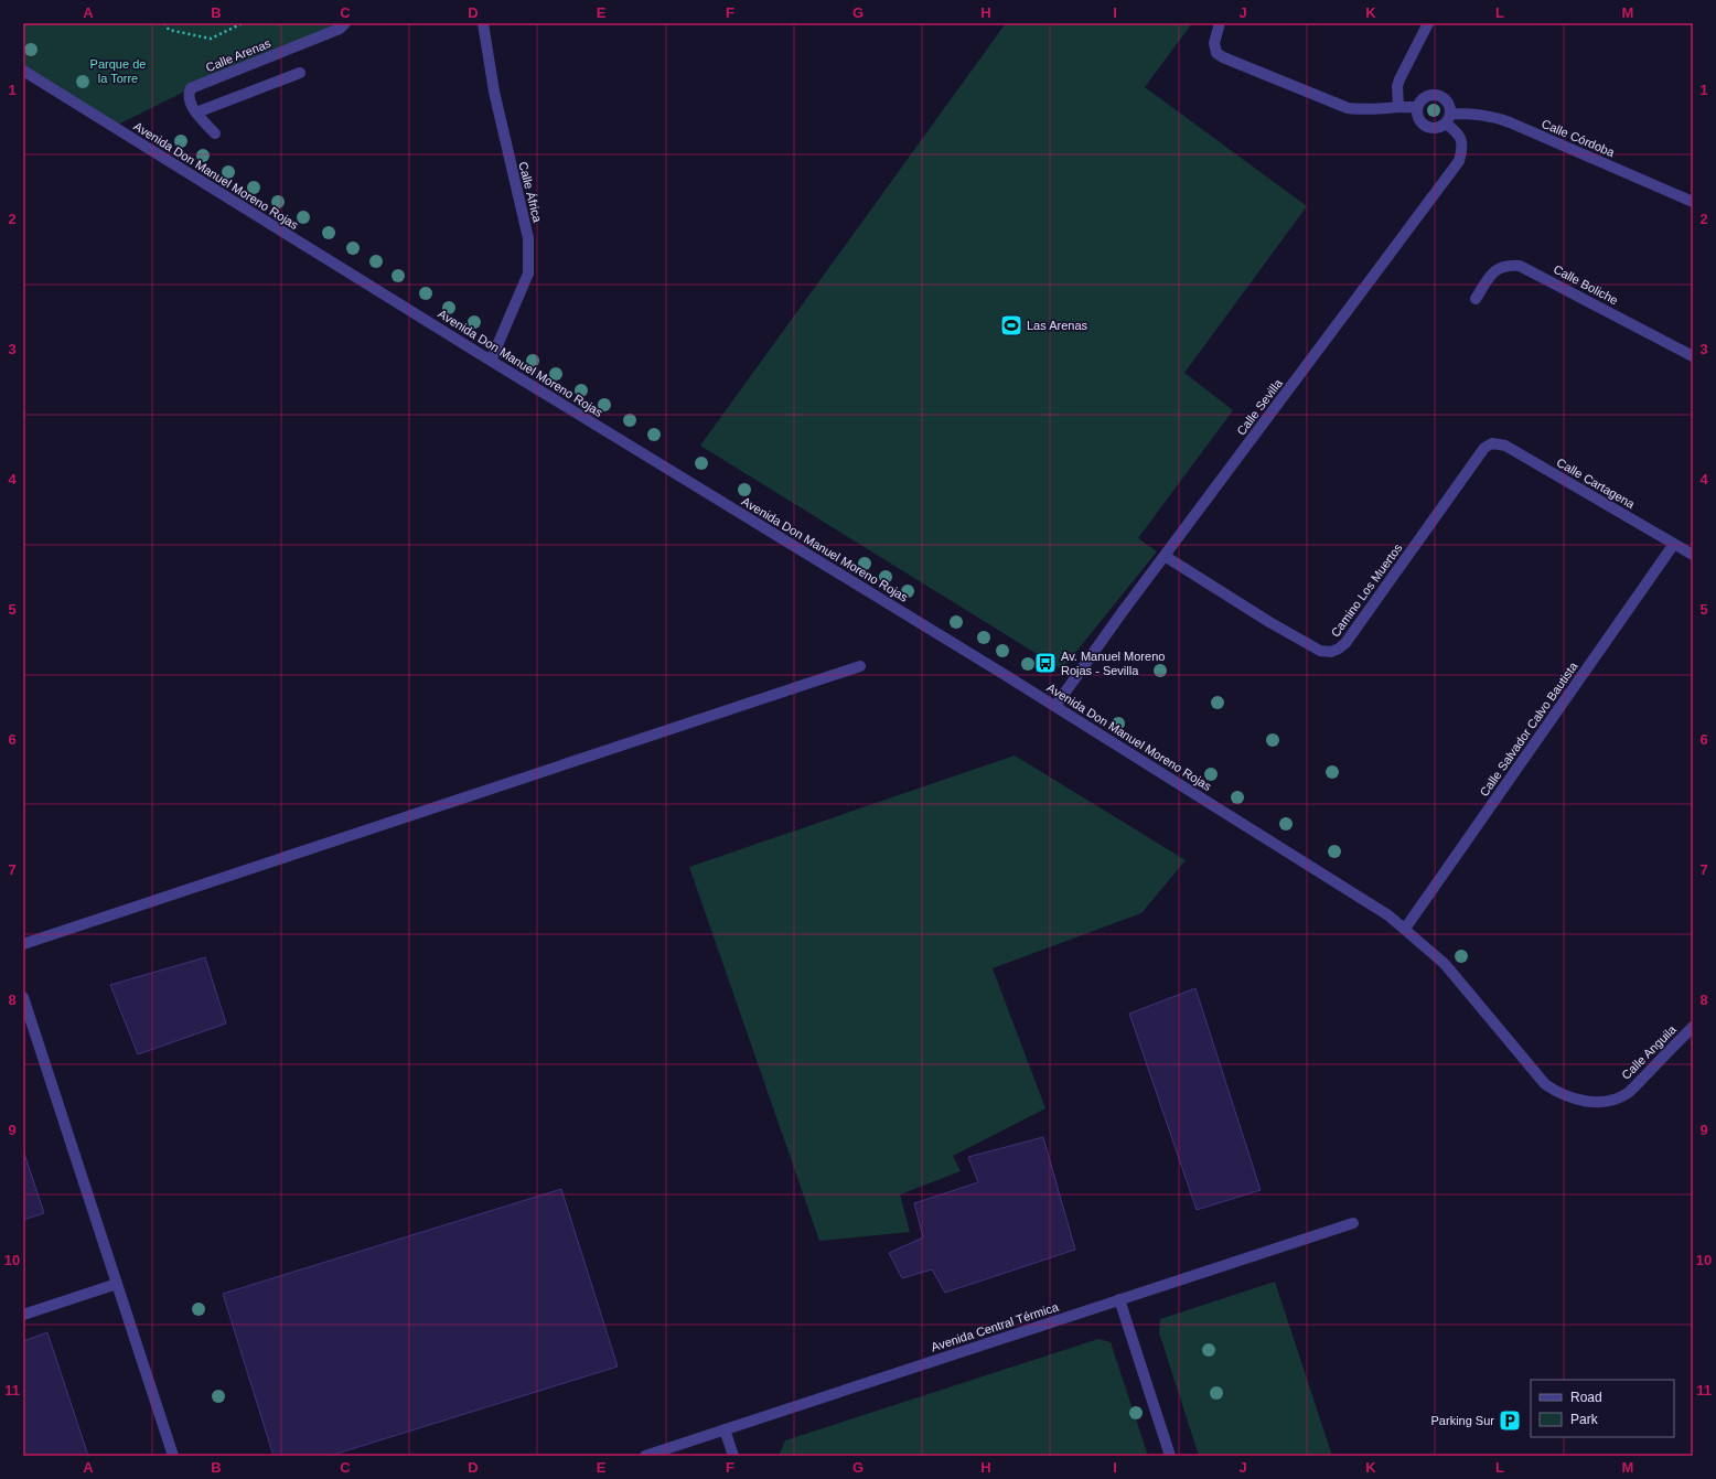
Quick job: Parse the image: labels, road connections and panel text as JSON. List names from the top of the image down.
{
  "streets": {
    "street": [
      "Calle Arenas",
      "Calle Córdoba",
      "Avenida Don Manuel Moreno Rojas",
      "Calle África",
      "Calle Boliche",
      "Calle Sevilla",
      "Calle Cartagena",
      "Camino Los Muertos",
      "Calle Salvador Calvo Bautista",
      "Calle Anguila",
      "Avenida Central Térmica"
    ]
  },
  "crossings": [
    ["Calle Córdoba", "Calle Sevilla"],
    ["Avenida Don Manuel Moreno Rojas", "Calle África"],
    ["Avenida Don Manuel Moreno Rojas", "Calle Sevilla"],
    ["Avenida Don Manuel Moreno Rojas", "Calle Salvador Calvo Bautista"],
    ["Avenida Don Manuel Moreno Rojas", "Calle Anguila"],
    ["Calle Sevilla", "Camino Los Muertos"],
    ["Calle Cartagena", "Camino Los Muertos"],
    ["Calle Cartagena", "Calle Salvador Calvo Bautista"]
  ],
  "parks": ["Parque de la Torre"],
  "places": {
    "sports": ["Las Arenas"],
    "bus stop": ["Av. Manuel Moreno Rojas - Sevilla"],
    "parking": ["Parking Sur"]
  },
  "legend": ["Road", "Park"],
  "grid": {
    "columns": [
      "A",
      "B",
      "C",
      "D",
      "E",
      "F",
      "G",
      "H",
      "I",
      "J",
      "K",
      "L",
      "M"
    ],
    "rows": [
      "1",
      "2",
      "3",
      "4",
      "5",
      "6",
      "7",
      "8",
      "9",
      "10",
      "11"
    ]
  }
}
